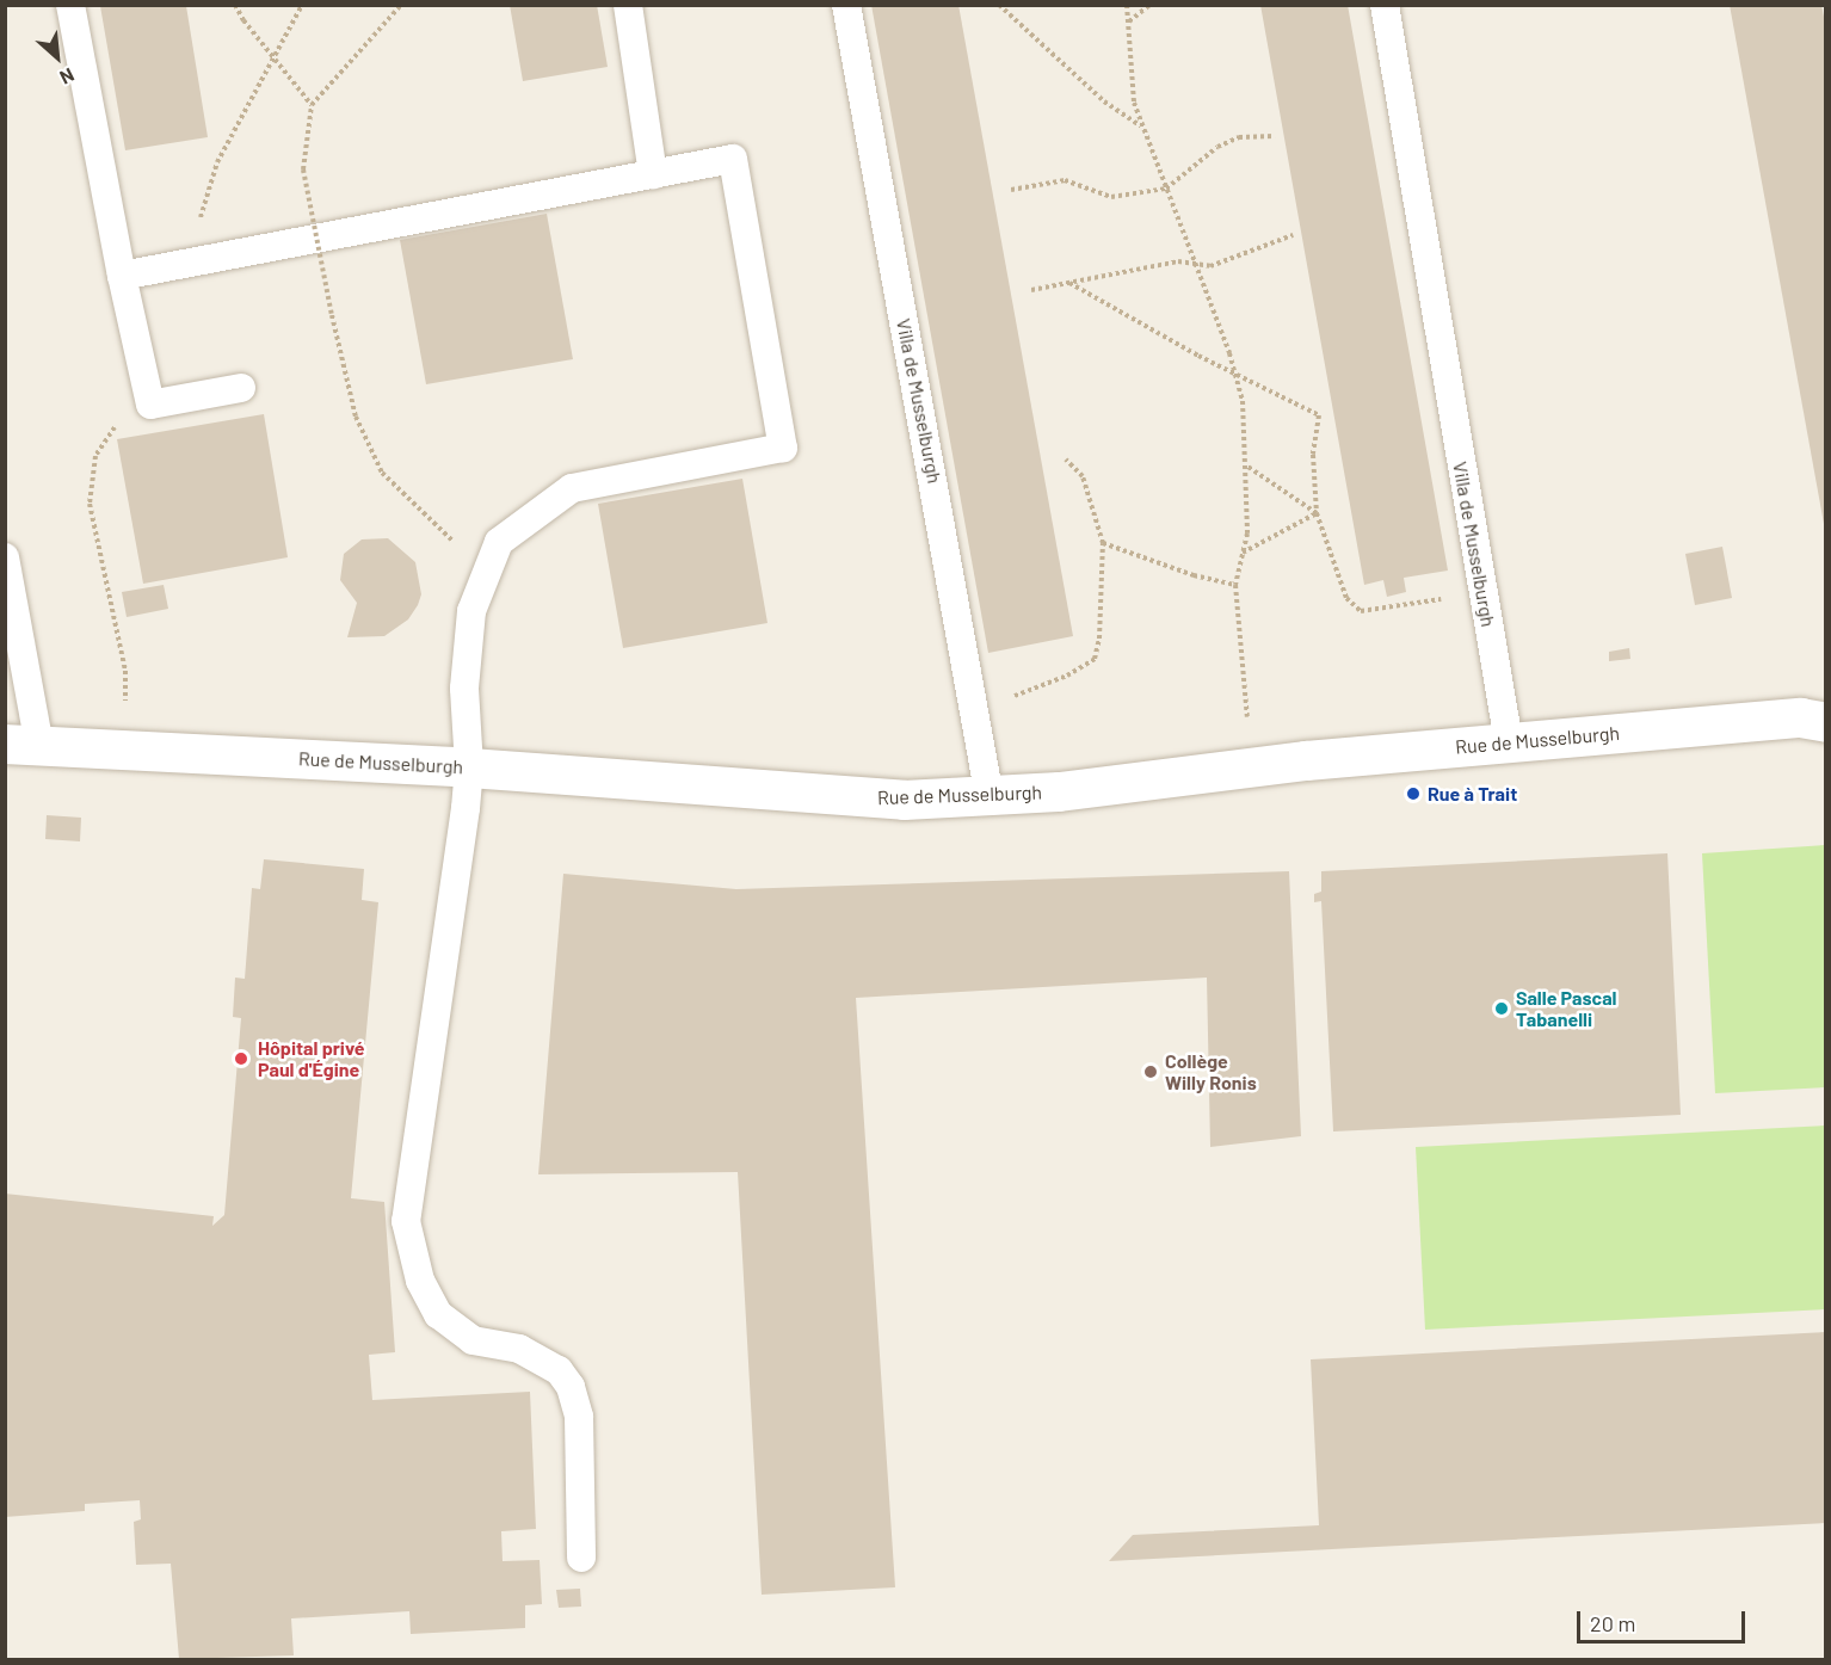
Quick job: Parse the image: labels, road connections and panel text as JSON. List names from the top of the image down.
{
  "streets": {
    "street": ["Rue de Musselburgh"],
    "lane": ["Villa de Musselburgh"]
  },
  "crossings": [
    ["Villa de Musselburgh", "Rue de Musselburgh"]
  ],
  "places": [
    "Rue à Trait",
    "Salle Pascal Tabanelli",
    "Hôpital privé Paul d'Égine",
    "Collège Willy Ronis"
  ],
  "scale_bar": "20 m",
  "north": "bottom right"
}
